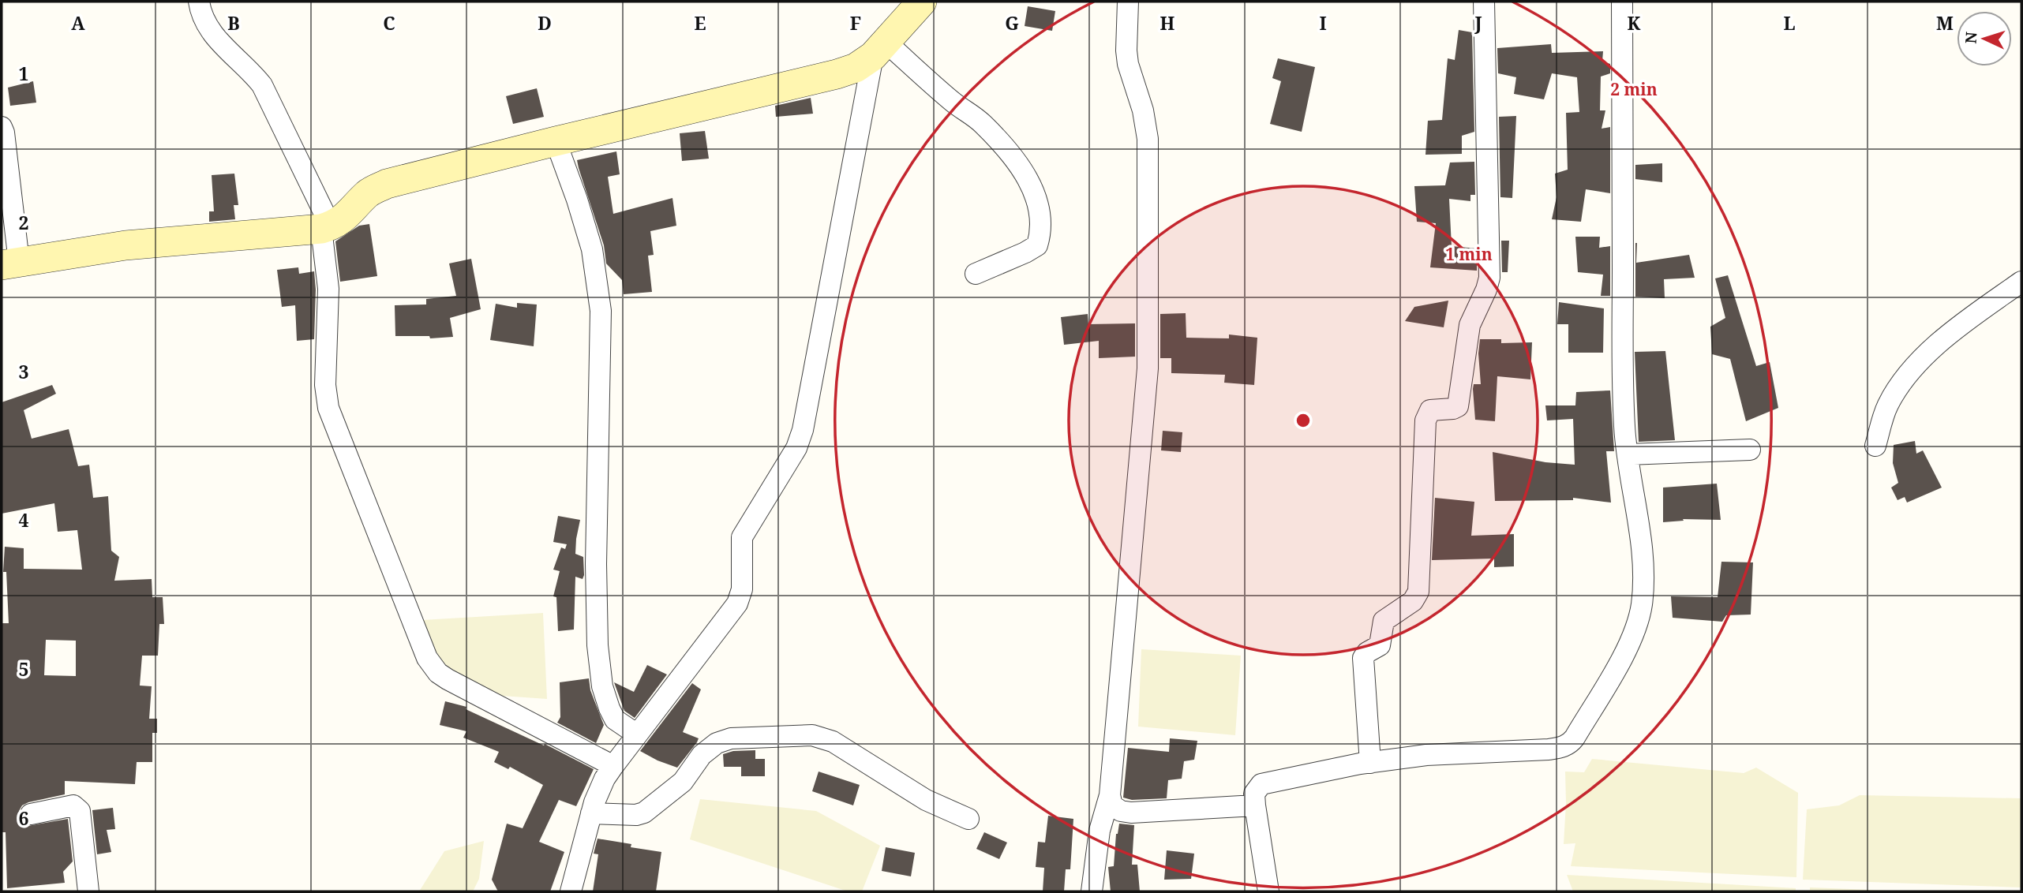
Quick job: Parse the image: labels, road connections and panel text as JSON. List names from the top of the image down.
{
  "north": "left",
  "grid": {
    "columns": [
      "A",
      "B",
      "C",
      "D",
      "E",
      "F",
      "G",
      "H",
      "I",
      "J",
      "K",
      "L",
      "M"
    ],
    "rows": [
      "1",
      "2",
      "3",
      "4",
      "5",
      "6"
    ]
  },
  "rings": ["2 min", "1 min"]
}
